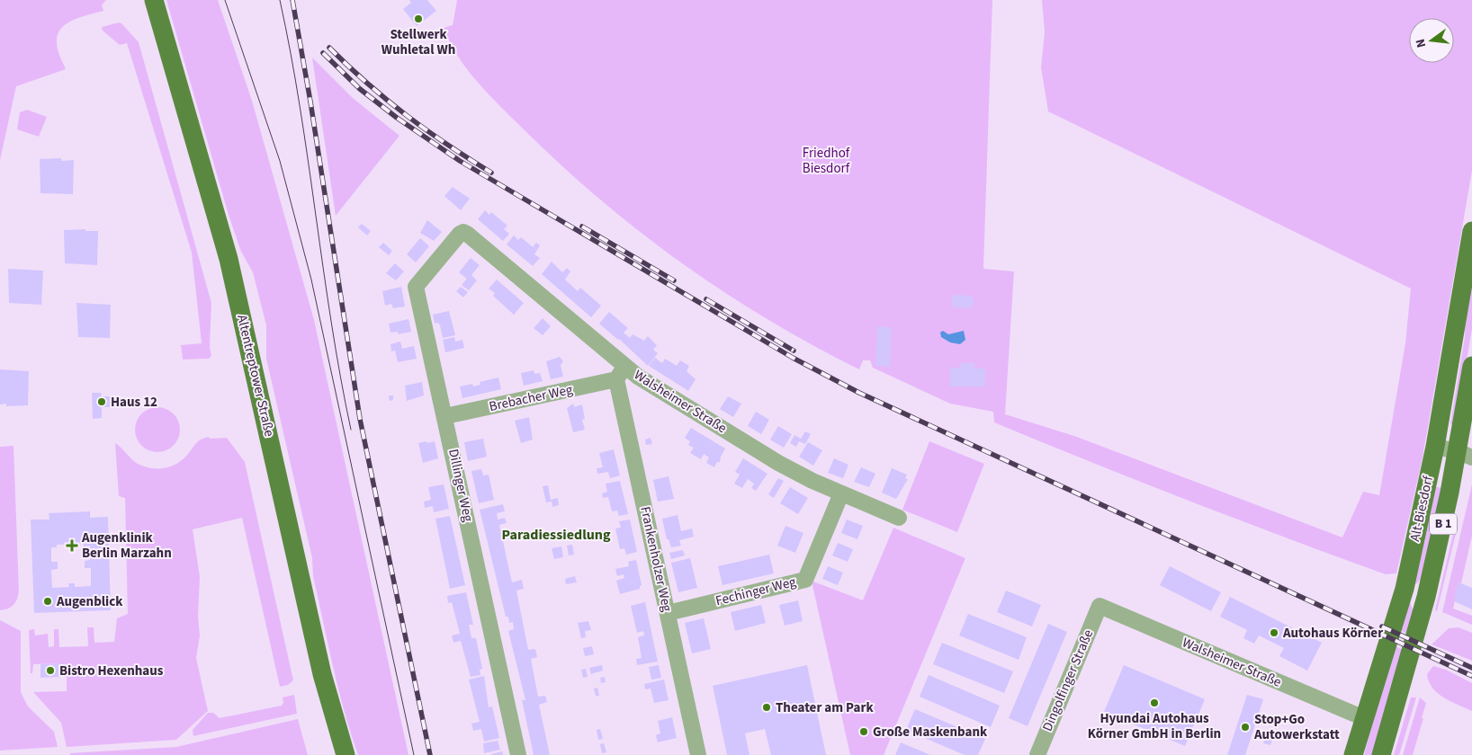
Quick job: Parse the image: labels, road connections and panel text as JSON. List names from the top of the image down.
{
  "streets": {
    "main road": ["Altentreptower Straße", "Alt-Biesdorf", "B 1"],
    "street": [
      "Brebacher Weg",
      "Walsheimer Straße",
      "Dillinger Weg",
      "Frankenholzer Weg",
      "Fechinger Weg",
      "Dingolfinger Straße"
    ]
  },
  "crossings": [
    ["Brebacher Weg", "Dillinger Weg"],
    ["Brebacher Weg", "Frankenholzer Weg"],
    ["Walsheimer Straße", "Dillinger Weg"],
    ["Walsheimer Straße", "Alt-Biesdorf"],
    ["Walsheimer Straße", "Fechinger Weg"],
    ["Walsheimer Straße", "Dingolfinger Straße"],
    ["Frankenholzer Weg", "Fechinger Weg"]
  ],
  "districts": ["Paradiessiedlung"],
  "parks": ["Friedhof Biesdorf"],
  "places": {
    "other": [
      "Stellwerk Wuhletal Wh",
      "Haus 12",
      "Augenblick",
      "Autohaus Körner",
      "Bistro Hexenhaus",
      "Hyundai Autohaus Körner GmbH in Berlin",
      "Theater am Park",
      "Stop+Go Autowerkstatt",
      "Große Maskenbank"
    ],
    "health": ["Augenklinik Berlin Marzahn"]
  },
  "north": "left"
}
